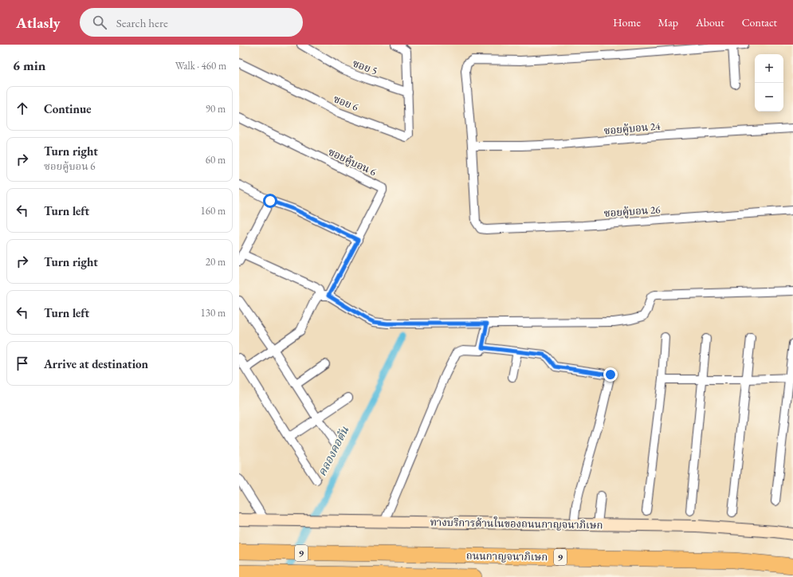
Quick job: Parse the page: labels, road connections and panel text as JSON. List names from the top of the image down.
{
  "streets": {
    "highway": ["9", "ถนนกาญจนาภิเษก"],
    "main road": ["ทางบริการด้านในของถนนกาญจนาภิเษก"],
    "street": [
      "ซอย 5",
      "ซอย 6",
      "ซอยคู้บอน 24",
      "ซอยคู้บอน 6",
      "ซอยคู้บอน 26"
    ]
  },
  "crossings": [
    ["ซอย 5", "ซอย 6"],
    ["ซอยคู้บอน 24", "ซอยคู้บอน 26"]
  ],
  "water": ["คลองคอตัน"],
  "page": {
    "header": "Atlasly",
    "search": "Search here",
    "nav": [
      "Home",
      "Map",
      "About",
      "Contact"
    ],
    "heading": ["6 min", "Walk · 460 m"],
    "map_buttons": ["+", "−"],
    "list": [
      ["Continue", "90 m"],
      ["Turn right", "ซอยคู้บอน 6", "60 m"],
      ["Turn left", "160 m"],
      ["Turn right", "20 m"],
      ["Turn left", "130 m"],
      "Arrive at destination"
    ]
  }
}
